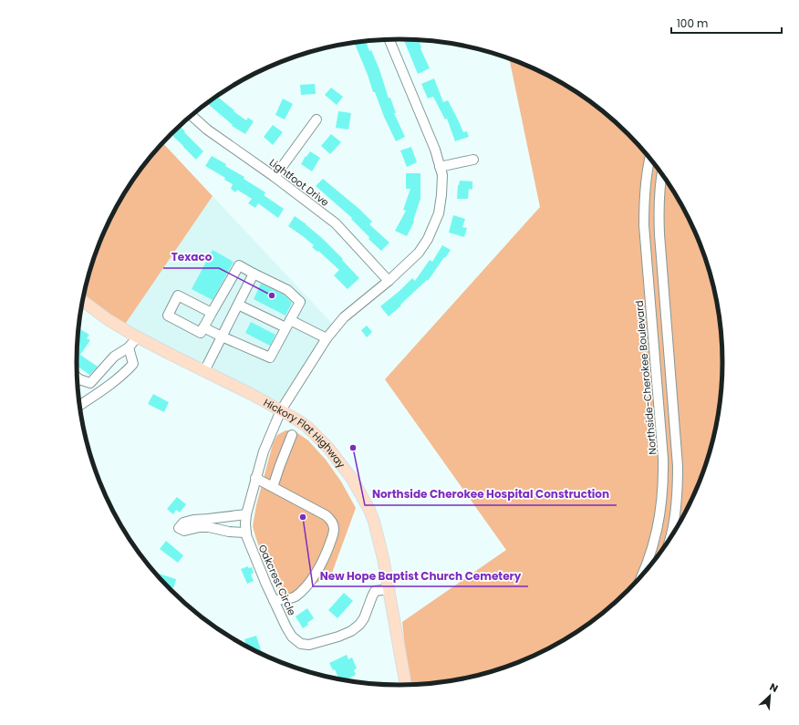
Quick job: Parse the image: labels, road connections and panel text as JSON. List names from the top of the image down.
{
  "streets": {
    "main road": ["Hickory Flat Highway"],
    "street": ["Lightfoot Drive", "Northside-Cherokee Boulevard", "Oakcrest Circle"]
  },
  "crossings": [
    ["Lightfoot Drive", "Oakcrest Circle"],
    ["Hickory Flat Highway", "Oakcrest Circle"]
  ],
  "places": ["Texaco", "Northside Cherokee Hospital Construction", "New Hope Baptist Church Cemetery"],
  "scale_bar": "100 m",
  "north": "top right"
}
